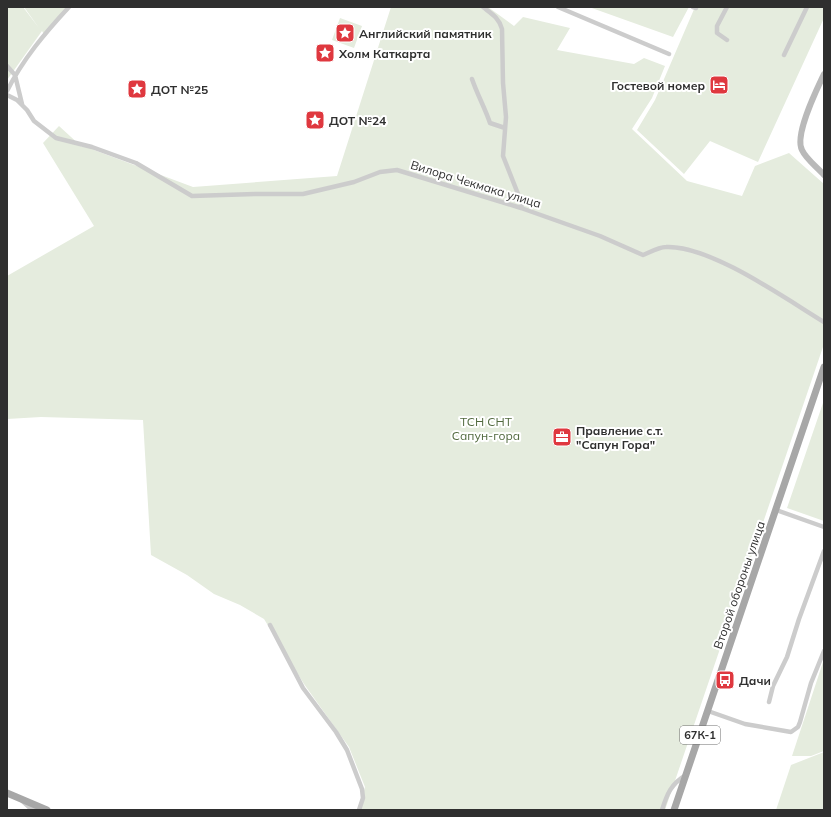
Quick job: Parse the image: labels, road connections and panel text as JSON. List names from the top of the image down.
{
  "streets": {
    "main road": ["Второй обороны улица", "67К-1"],
    "street": ["Вилора Чекмака улица"]
  },
  "parks": ["ТСН СНТ Сапун-гора"],
  "places": {
    "place": [
      "Английский памятник",
      "Холм Каткарта",
      "ДОТ №25",
      "ДОТ №24"
    ],
    "hotel": ["Гостевой номер"],
    "office": ["Правление с.т. \"Сапун Гора\""],
    "bus stop": ["Дачи"]
  }
}
